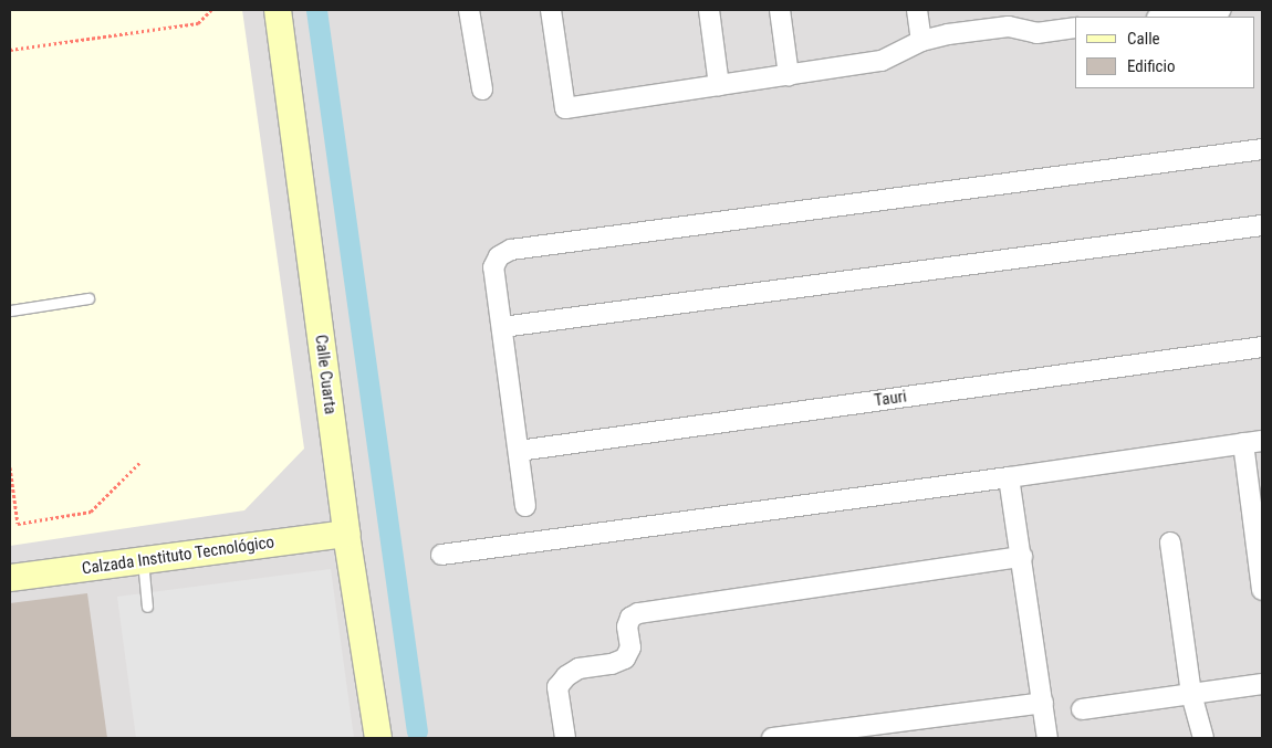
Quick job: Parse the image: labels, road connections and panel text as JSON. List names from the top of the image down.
{
  "streets": {
    "street": ["Calle Cuarta", "Tauri", "Calzada Instituto Tecnológico"]
  },
  "crossings": [
    ["Calle Cuarta", "Calzada Instituto Tecnológico"]
  ],
  "legend": ["Calle", "Edificio"]
}
